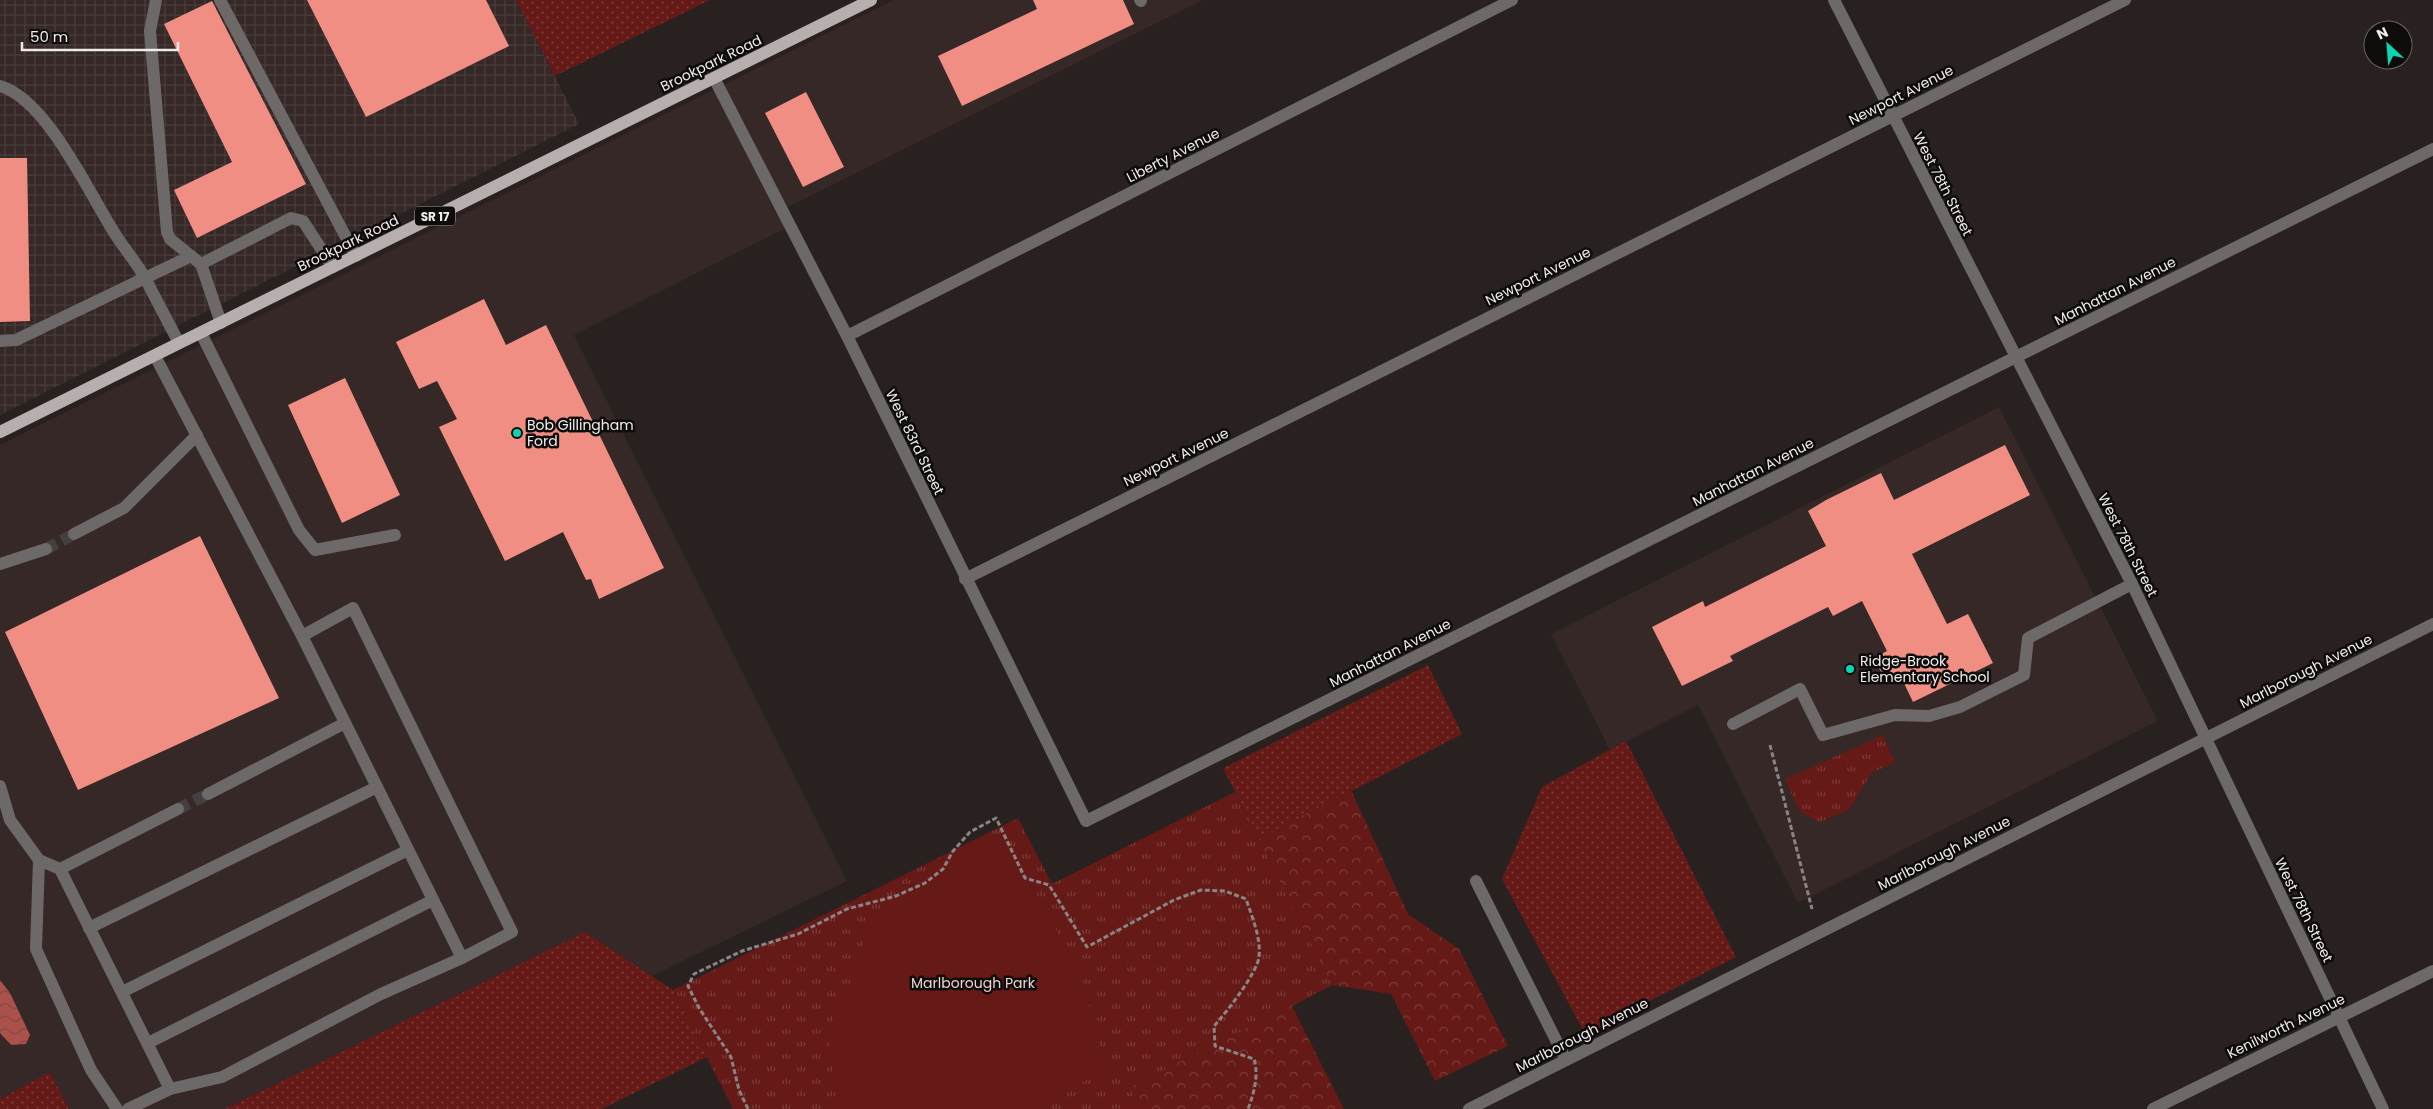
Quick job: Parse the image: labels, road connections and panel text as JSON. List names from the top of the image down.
{
  "streets": {
    "main road": ["Brookpark Road", "SR 17"],
    "street": [
      "Newport Avenue",
      "Liberty Avenue",
      "West 78th Street",
      "Manhattan Avenue",
      "West 83rd Street",
      "Marlborough Avenue",
      "Kenilworth Avenue"
    ]
  },
  "crossings": [
    ["Brookpark Road", "West 83rd Street"],
    ["Newport Avenue", "West 78th Street"],
    ["Newport Avenue", "West 83rd Street"],
    ["Liberty Avenue", "West 83rd Street"],
    ["West 78th Street", "Manhattan Avenue"],
    ["West 78th Street", "Marlborough Avenue"],
    ["West 78th Street", "Kenilworth Avenue"],
    ["Manhattan Avenue", "West 83rd Street"]
  ],
  "parks": ["Marlborough Park"],
  "places": ["Bob Gillingham Ford", "Ridge-Brook Elementary School"],
  "scale_bar": "50 m",
  "north": "top left"
}
